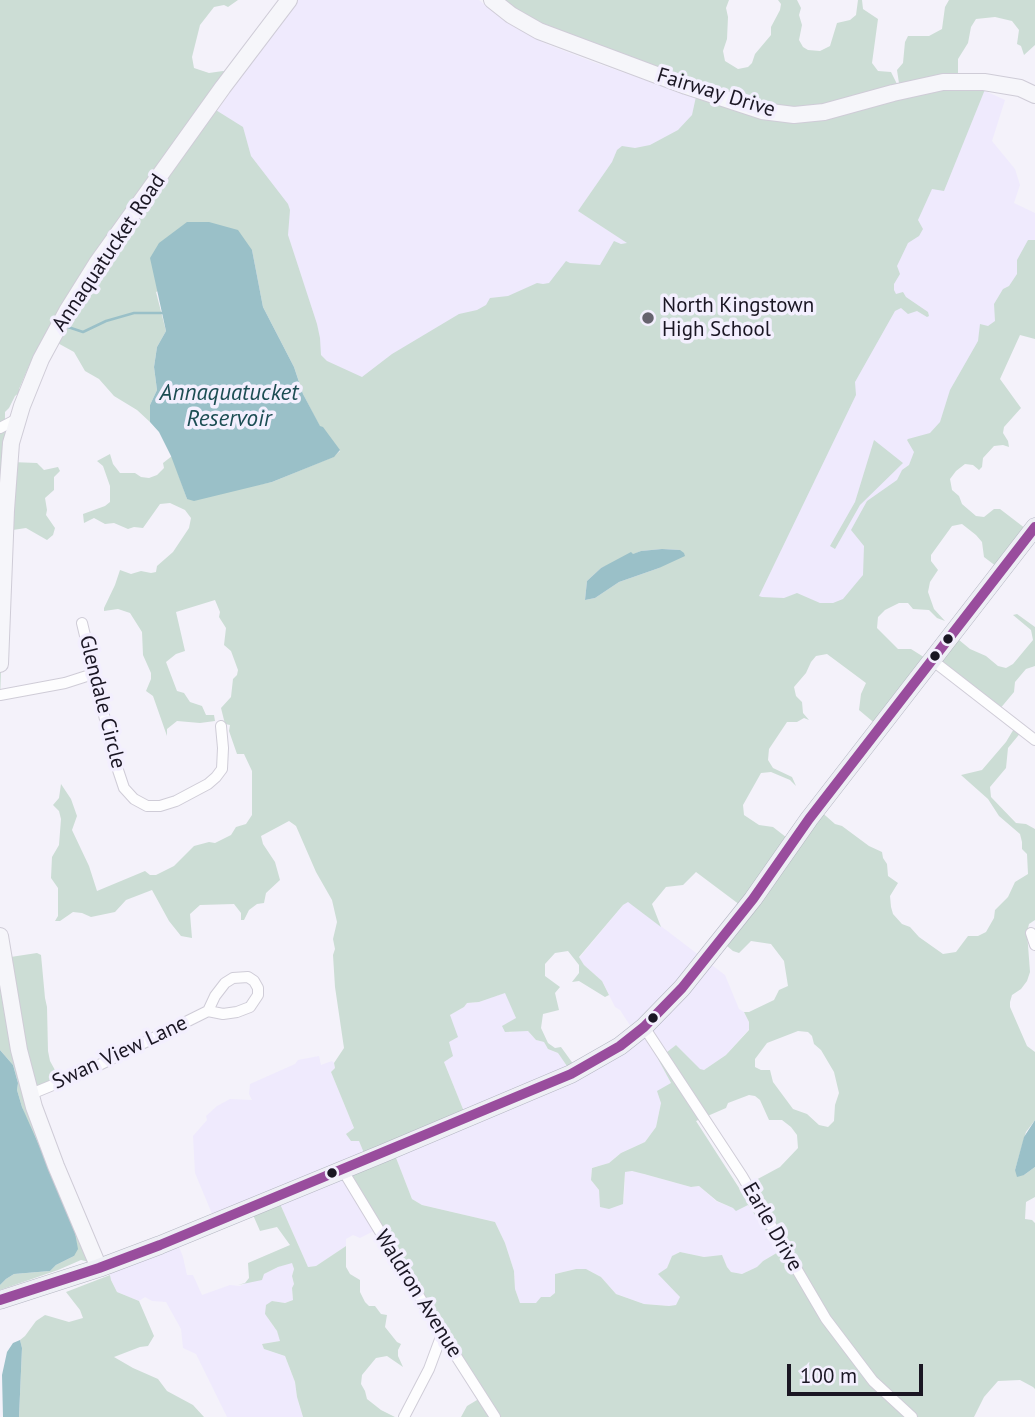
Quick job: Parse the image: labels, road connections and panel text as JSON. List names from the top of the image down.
{
  "streets": {
    "street": [
      "Fairway Drive",
      "Annaquatucket Road",
      "Glendale Circle",
      "Swan View Lane",
      "Earle Drive",
      "Waldron Avenue"
    ]
  },
  "water": ["Annaquatucket Reservoir"],
  "places": ["North Kingstown High School"],
  "scale_bar": "100 m"
}
